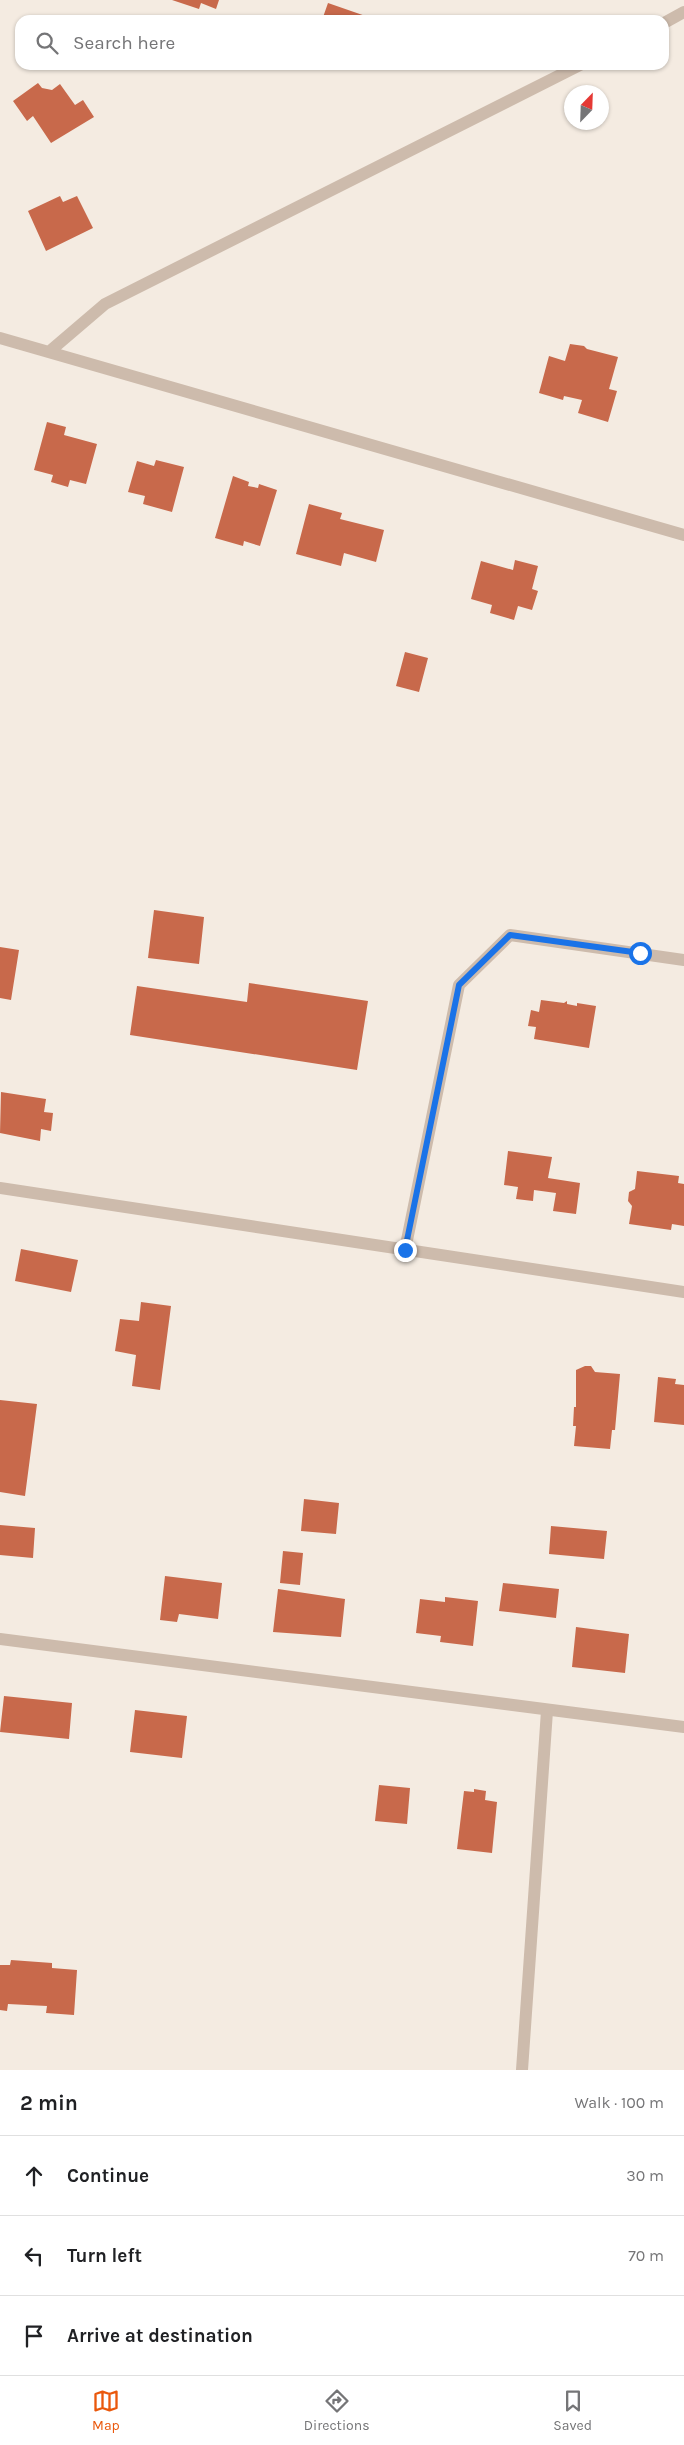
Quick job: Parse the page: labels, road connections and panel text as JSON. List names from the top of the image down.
{
  "north": "top right",
  "page": {
    "search": "Search here",
    "heading": ["2 min", "Walk · 100 m"],
    "list": [
      ["Continue", "30 m"],
      ["Turn left", "70 m"],
      "Arrive at destination"
    ],
    "nav": ["Map", "Directions", "Saved"]
  }
}
